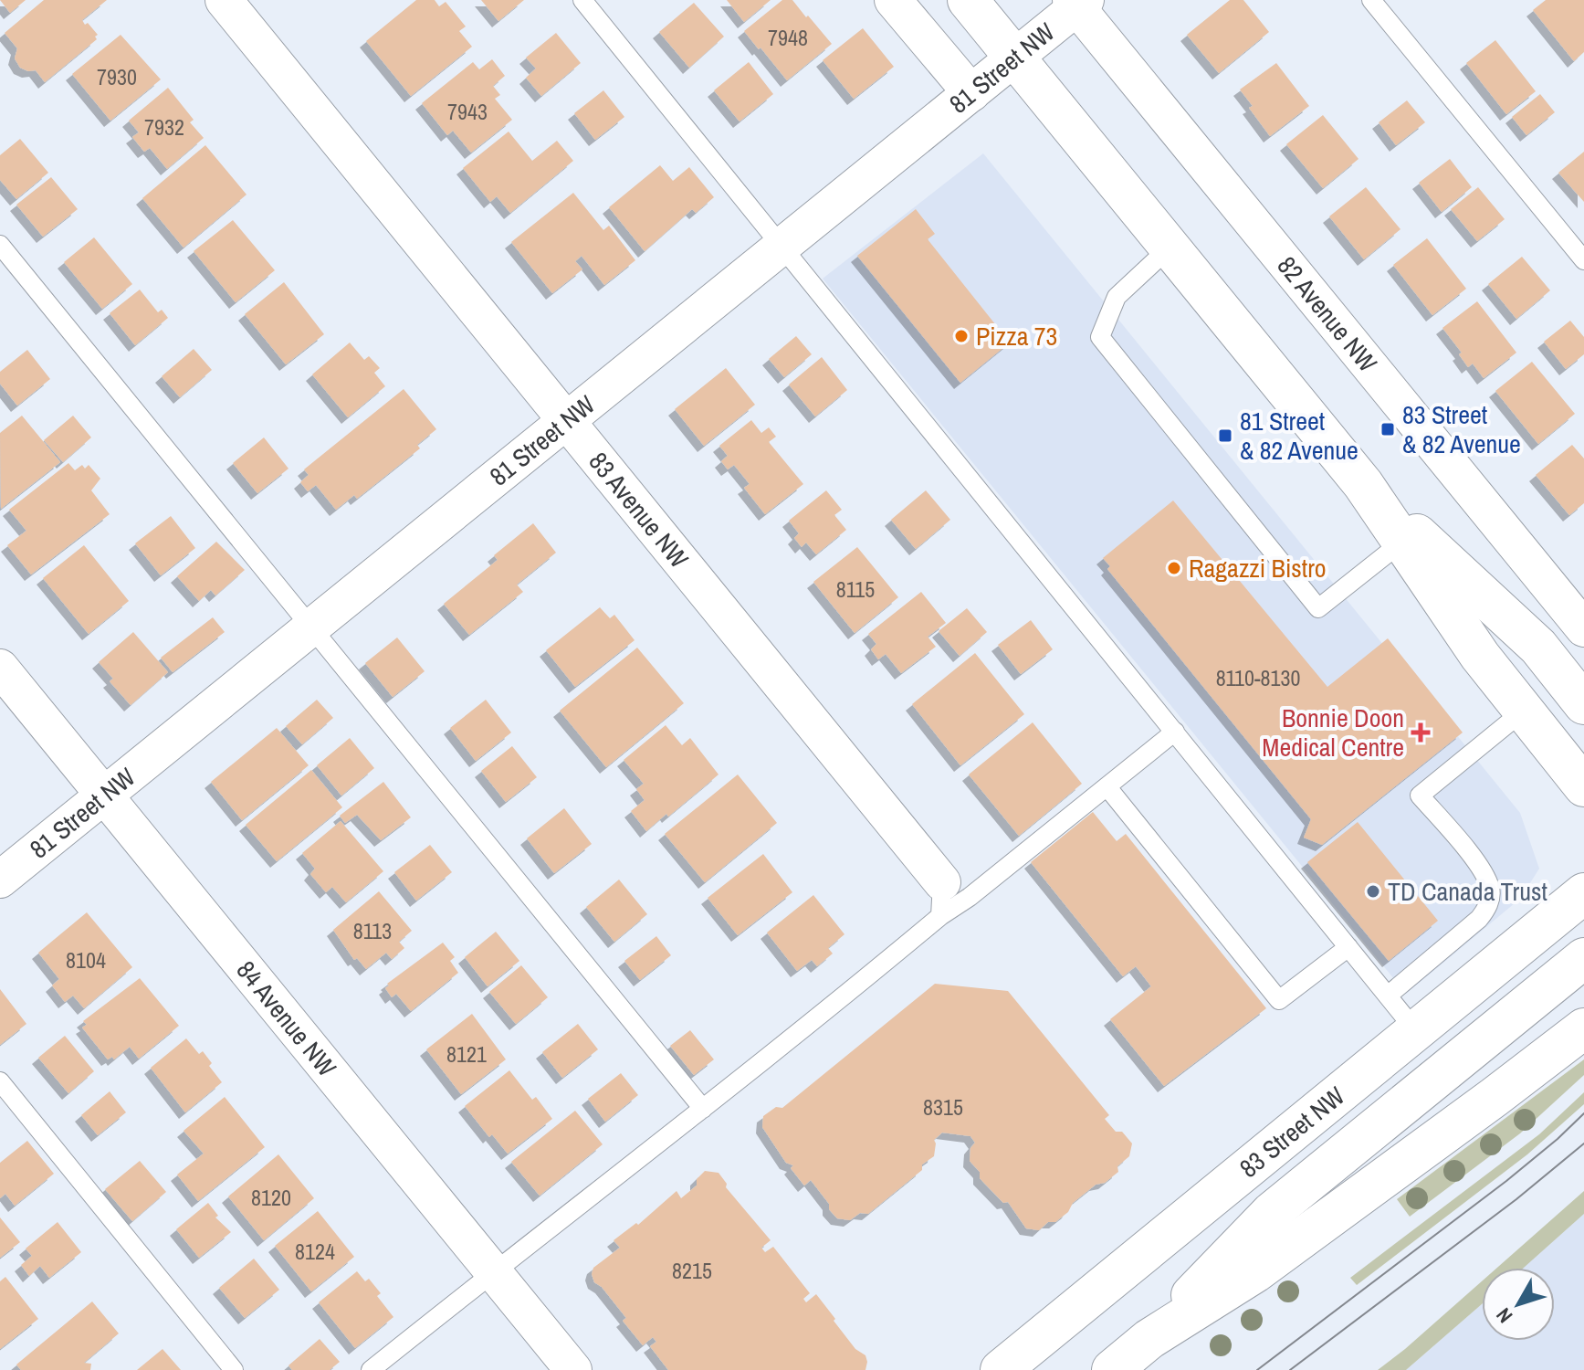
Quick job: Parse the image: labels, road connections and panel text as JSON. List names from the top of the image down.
{
  "streets": {
    "main road": ["83 Street NW"],
    "street": [
      "81 Street NW",
      "82 Avenue NW",
      "83 Avenue NW",
      "84 Avenue NW"
    ]
  },
  "crossings": [
    ["81 Street NW", "82 Avenue NW"],
    ["81 Street NW", "83 Avenue NW"],
    ["81 Street NW", "84 Avenue NW"]
  ],
  "places": {
    "other": ["Pizza 73", "Ragazzi Bistro", "TD Canada Trust"],
    "transit": ["83 Street & 82 Avenue", "81 Street & 82 Avenue"],
    "health": ["Bonnie Doon Medical Centre"]
  },
  "house_numbers": [
    "7948",
    "7930",
    "7943",
    "7932",
    "8115",
    "8110-8130",
    "8113",
    "8104",
    "8121",
    "8315",
    "8120",
    "8124",
    "8215"
  ],
  "north": "bottom left"
}
